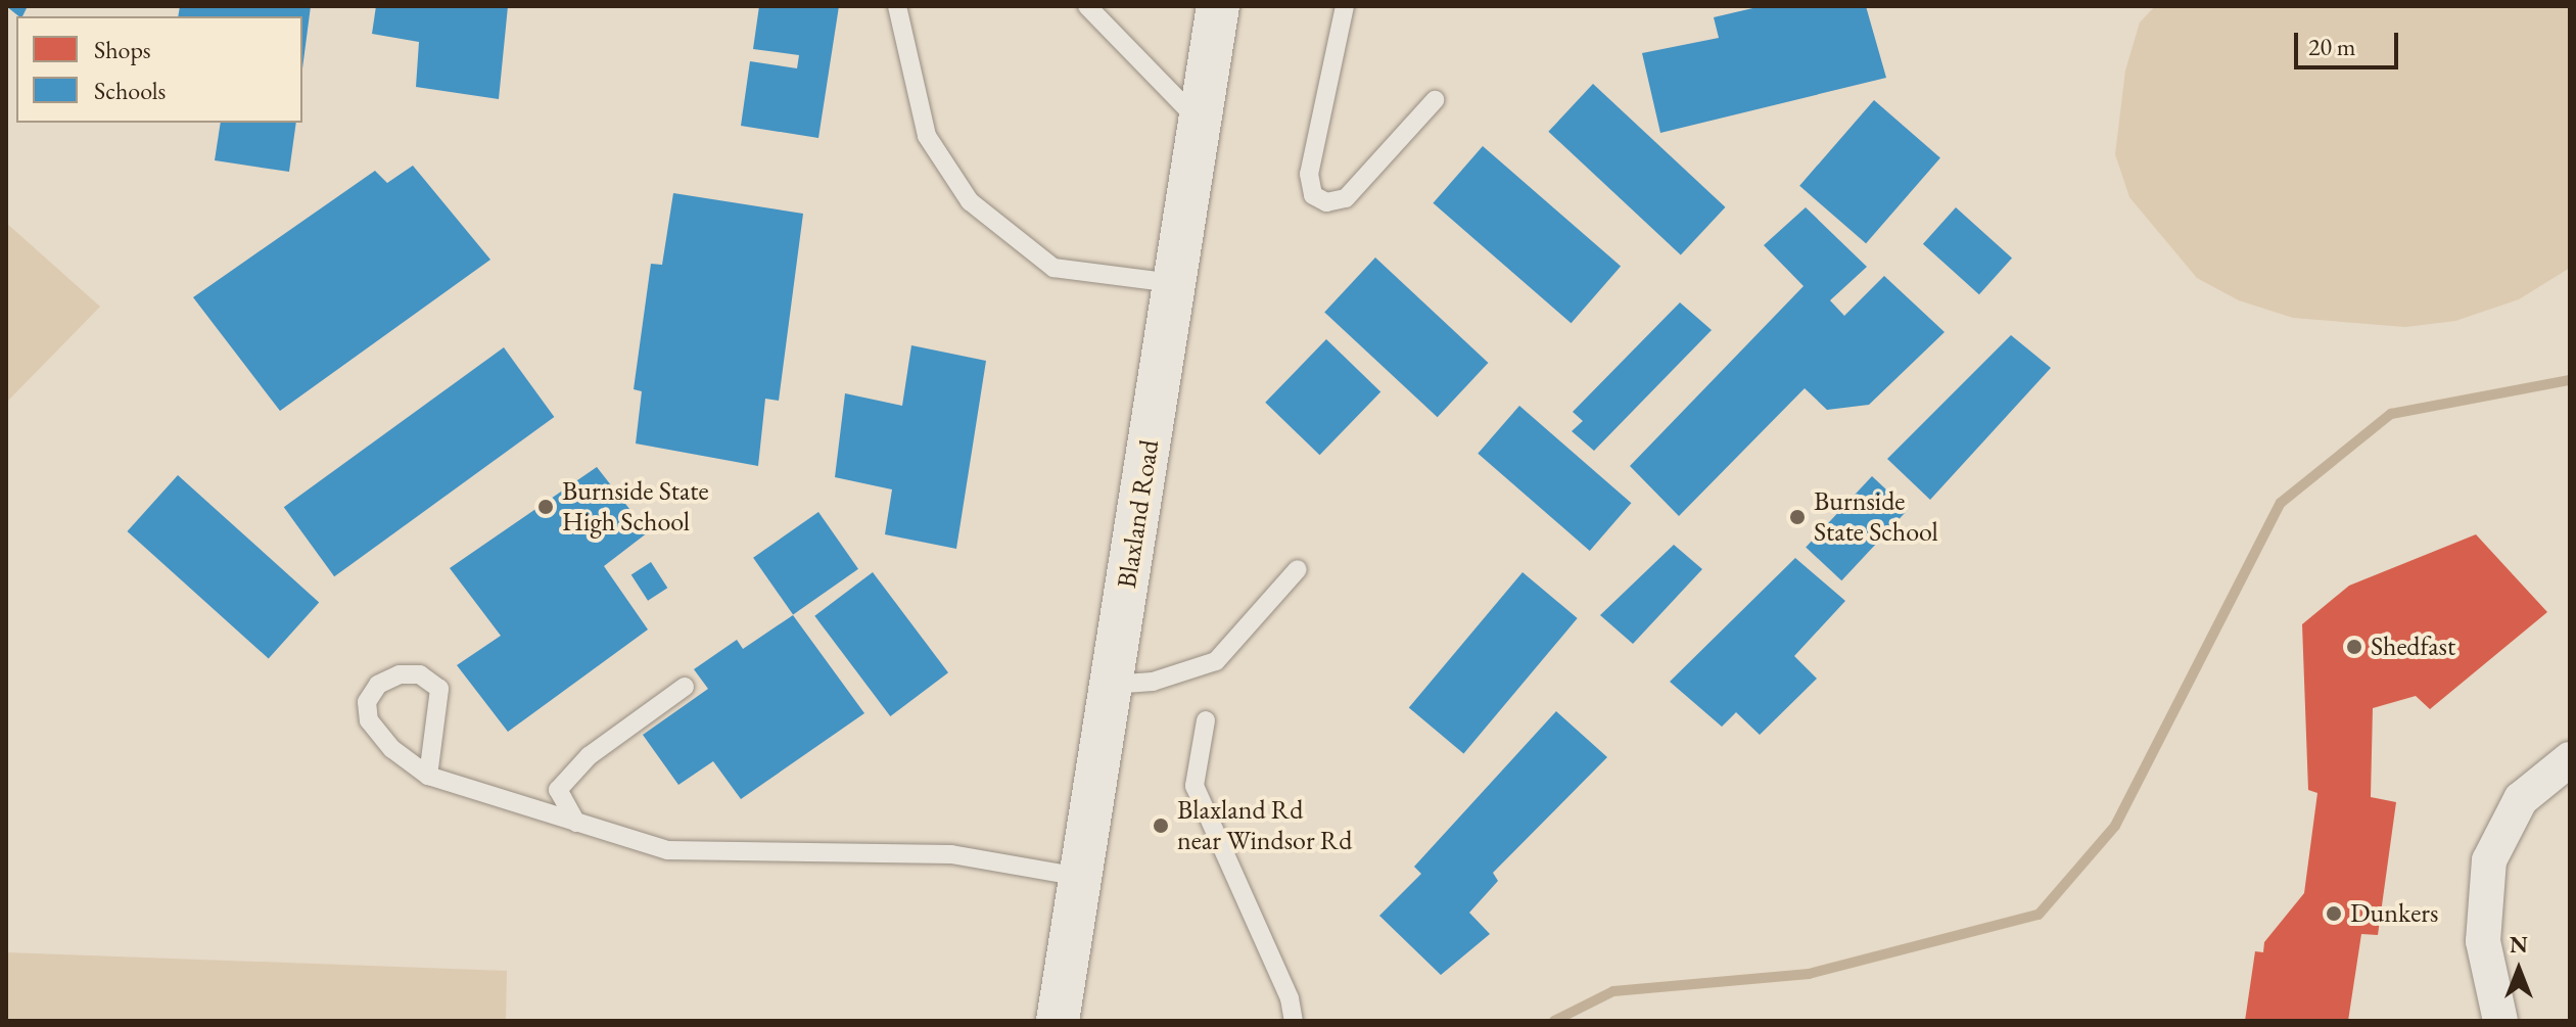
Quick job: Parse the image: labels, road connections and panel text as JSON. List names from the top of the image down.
{
  "streets": {
    "street": ["Blaxland Road"]
  },
  "places": [
    "Burnside State High School",
    "Burnside State School",
    "Shedfast",
    "Blaxland Rd near Windsor Rd",
    "Dunkers"
  ],
  "legend": ["Shops", "Schools"],
  "scale_bar": "20 m",
  "north": "top"
}
